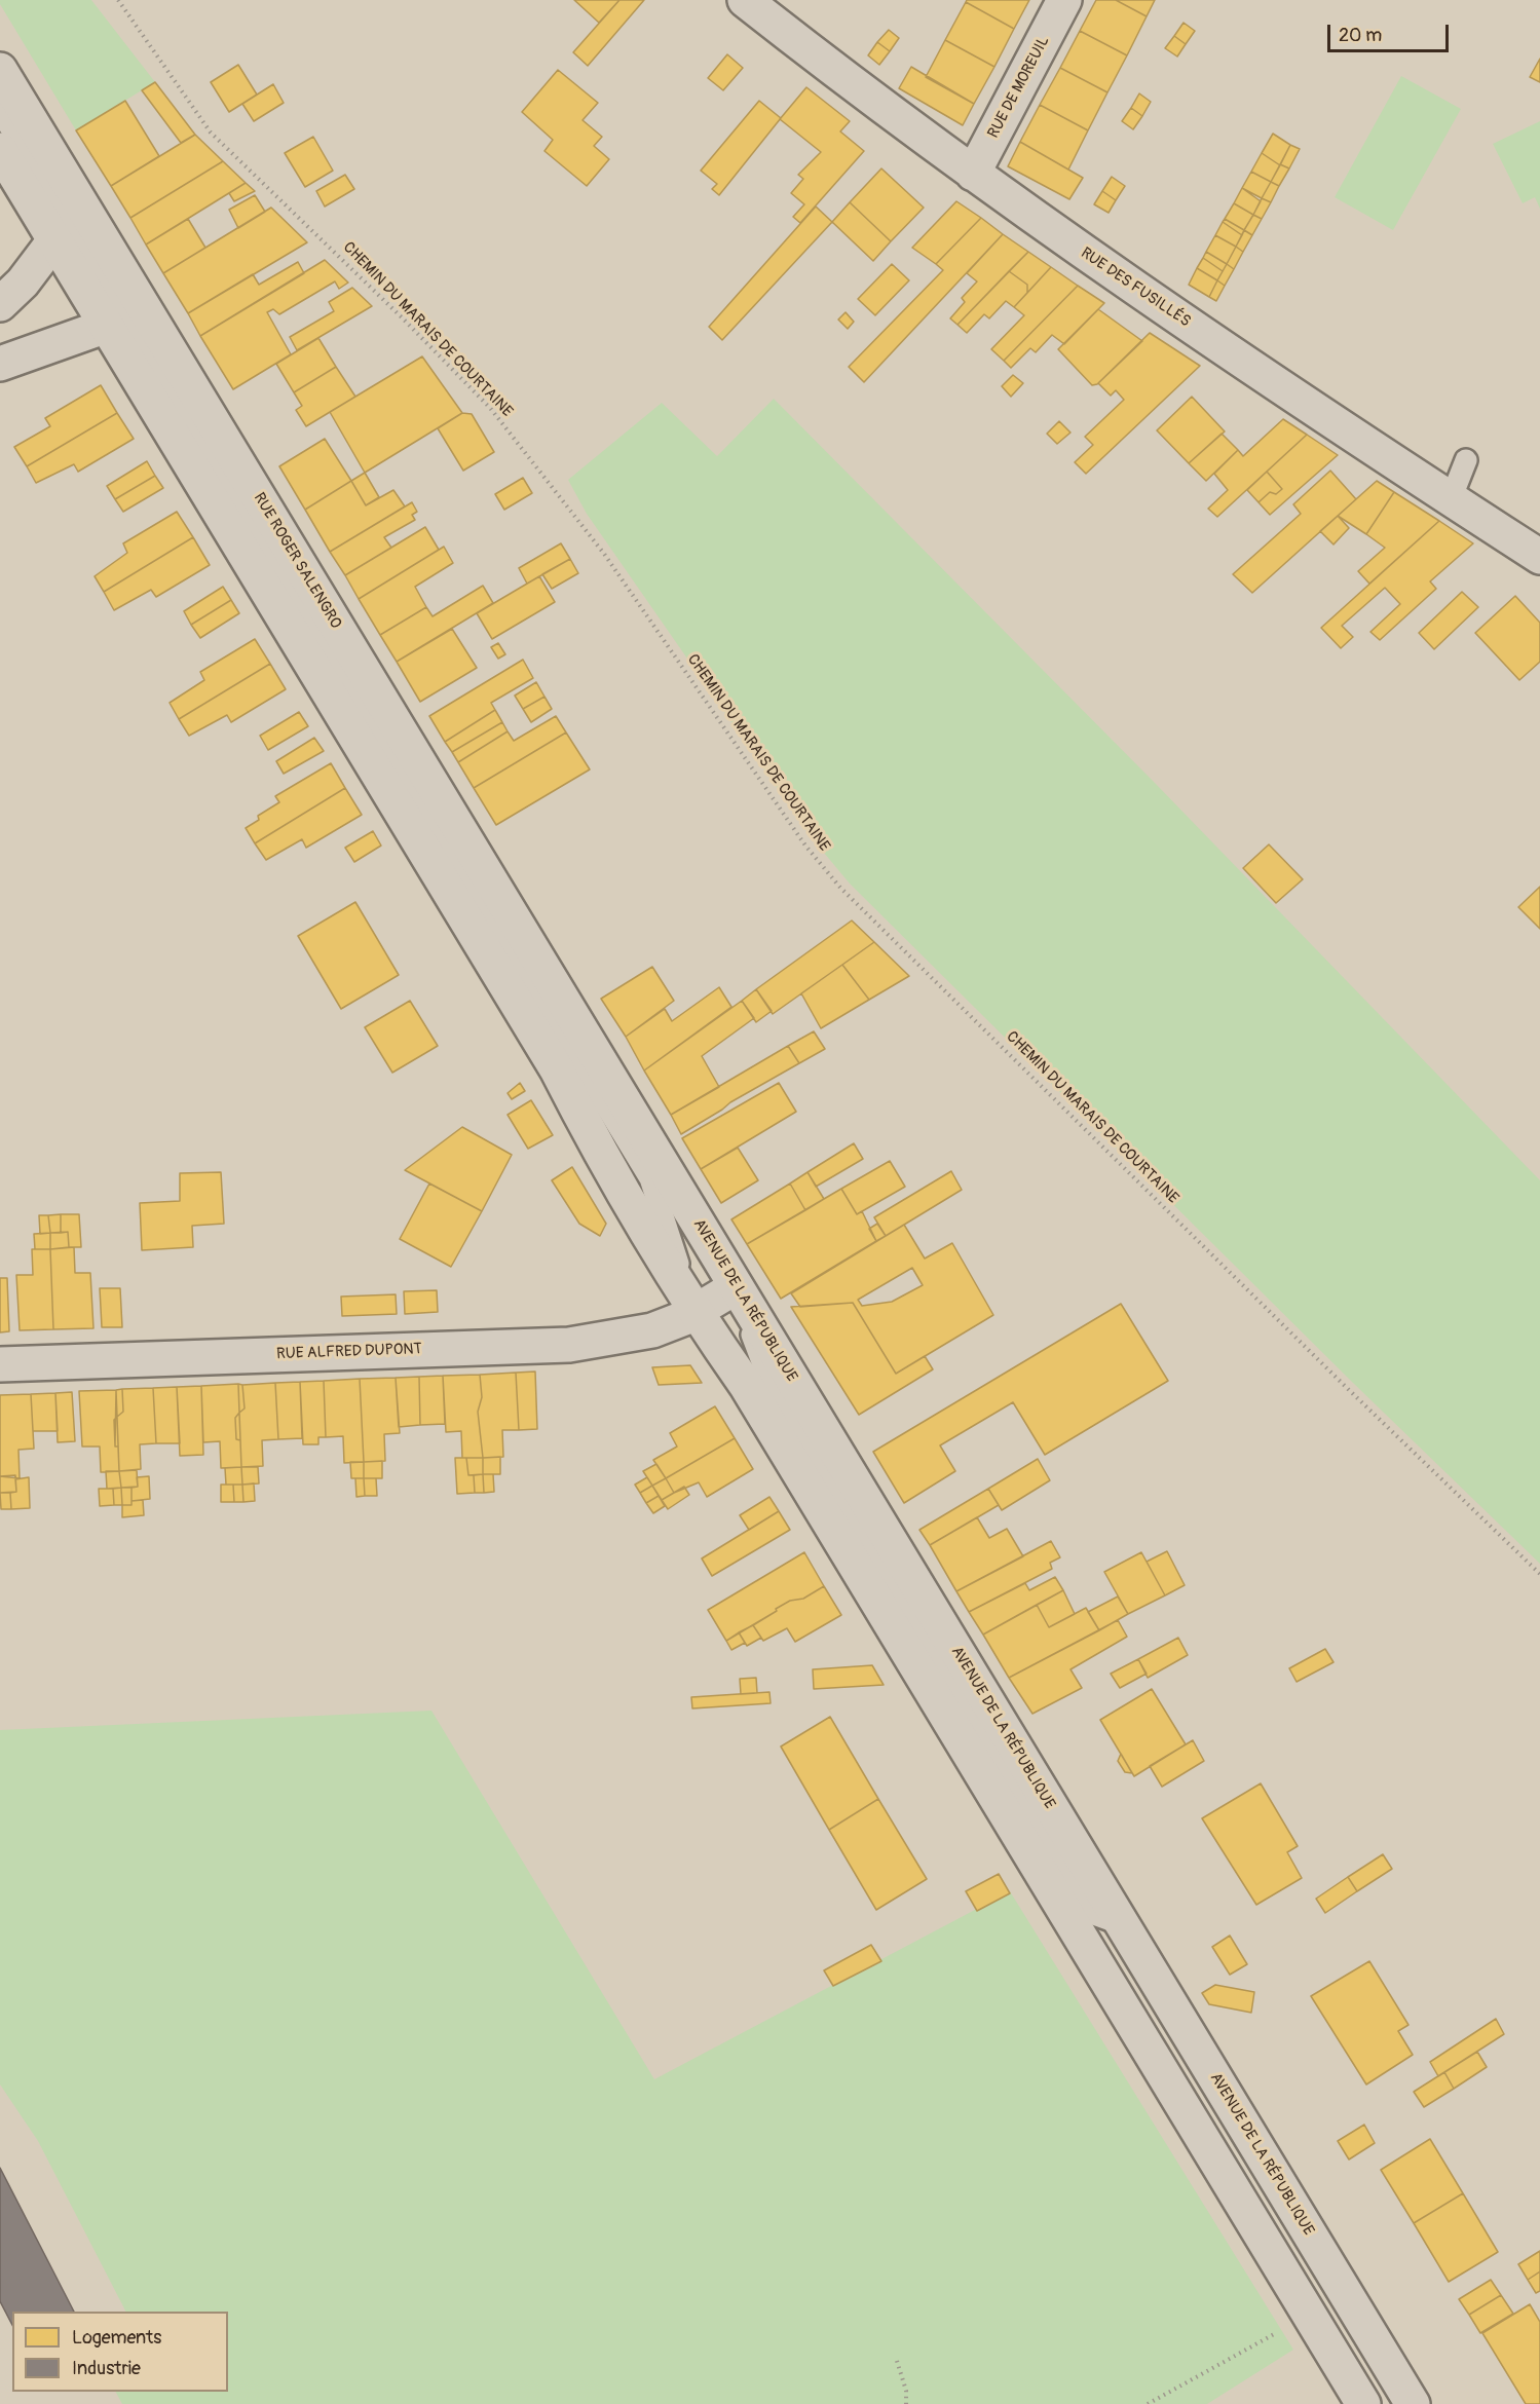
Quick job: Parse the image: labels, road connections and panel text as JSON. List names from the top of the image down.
{
  "streets": {
    "main road": [
      "RUE DE MOREUIL",
      "RUE DES FUSILLÉS",
      "RUE ROGER SALENGRO",
      "AVENUE DE LA RÉPUBLIQUE",
      "RUE ALFRED DUPONT"
    ],
    "path": ["CHEMIN DU MARAIS DE COURTAINE"]
  },
  "crossings": [
    ["RUE DE MOREUIL", "RUE DES FUSILLÉS"],
    ["RUE ROGER SALENGRO", "AVENUE DE LA RÉPUBLIQUE"],
    ["AVENUE DE LA RÉPUBLIQUE", "RUE ALFRED DUPONT"]
  ],
  "legend": ["Logements", "Industrie"],
  "scale_bar": "20 m"
}
